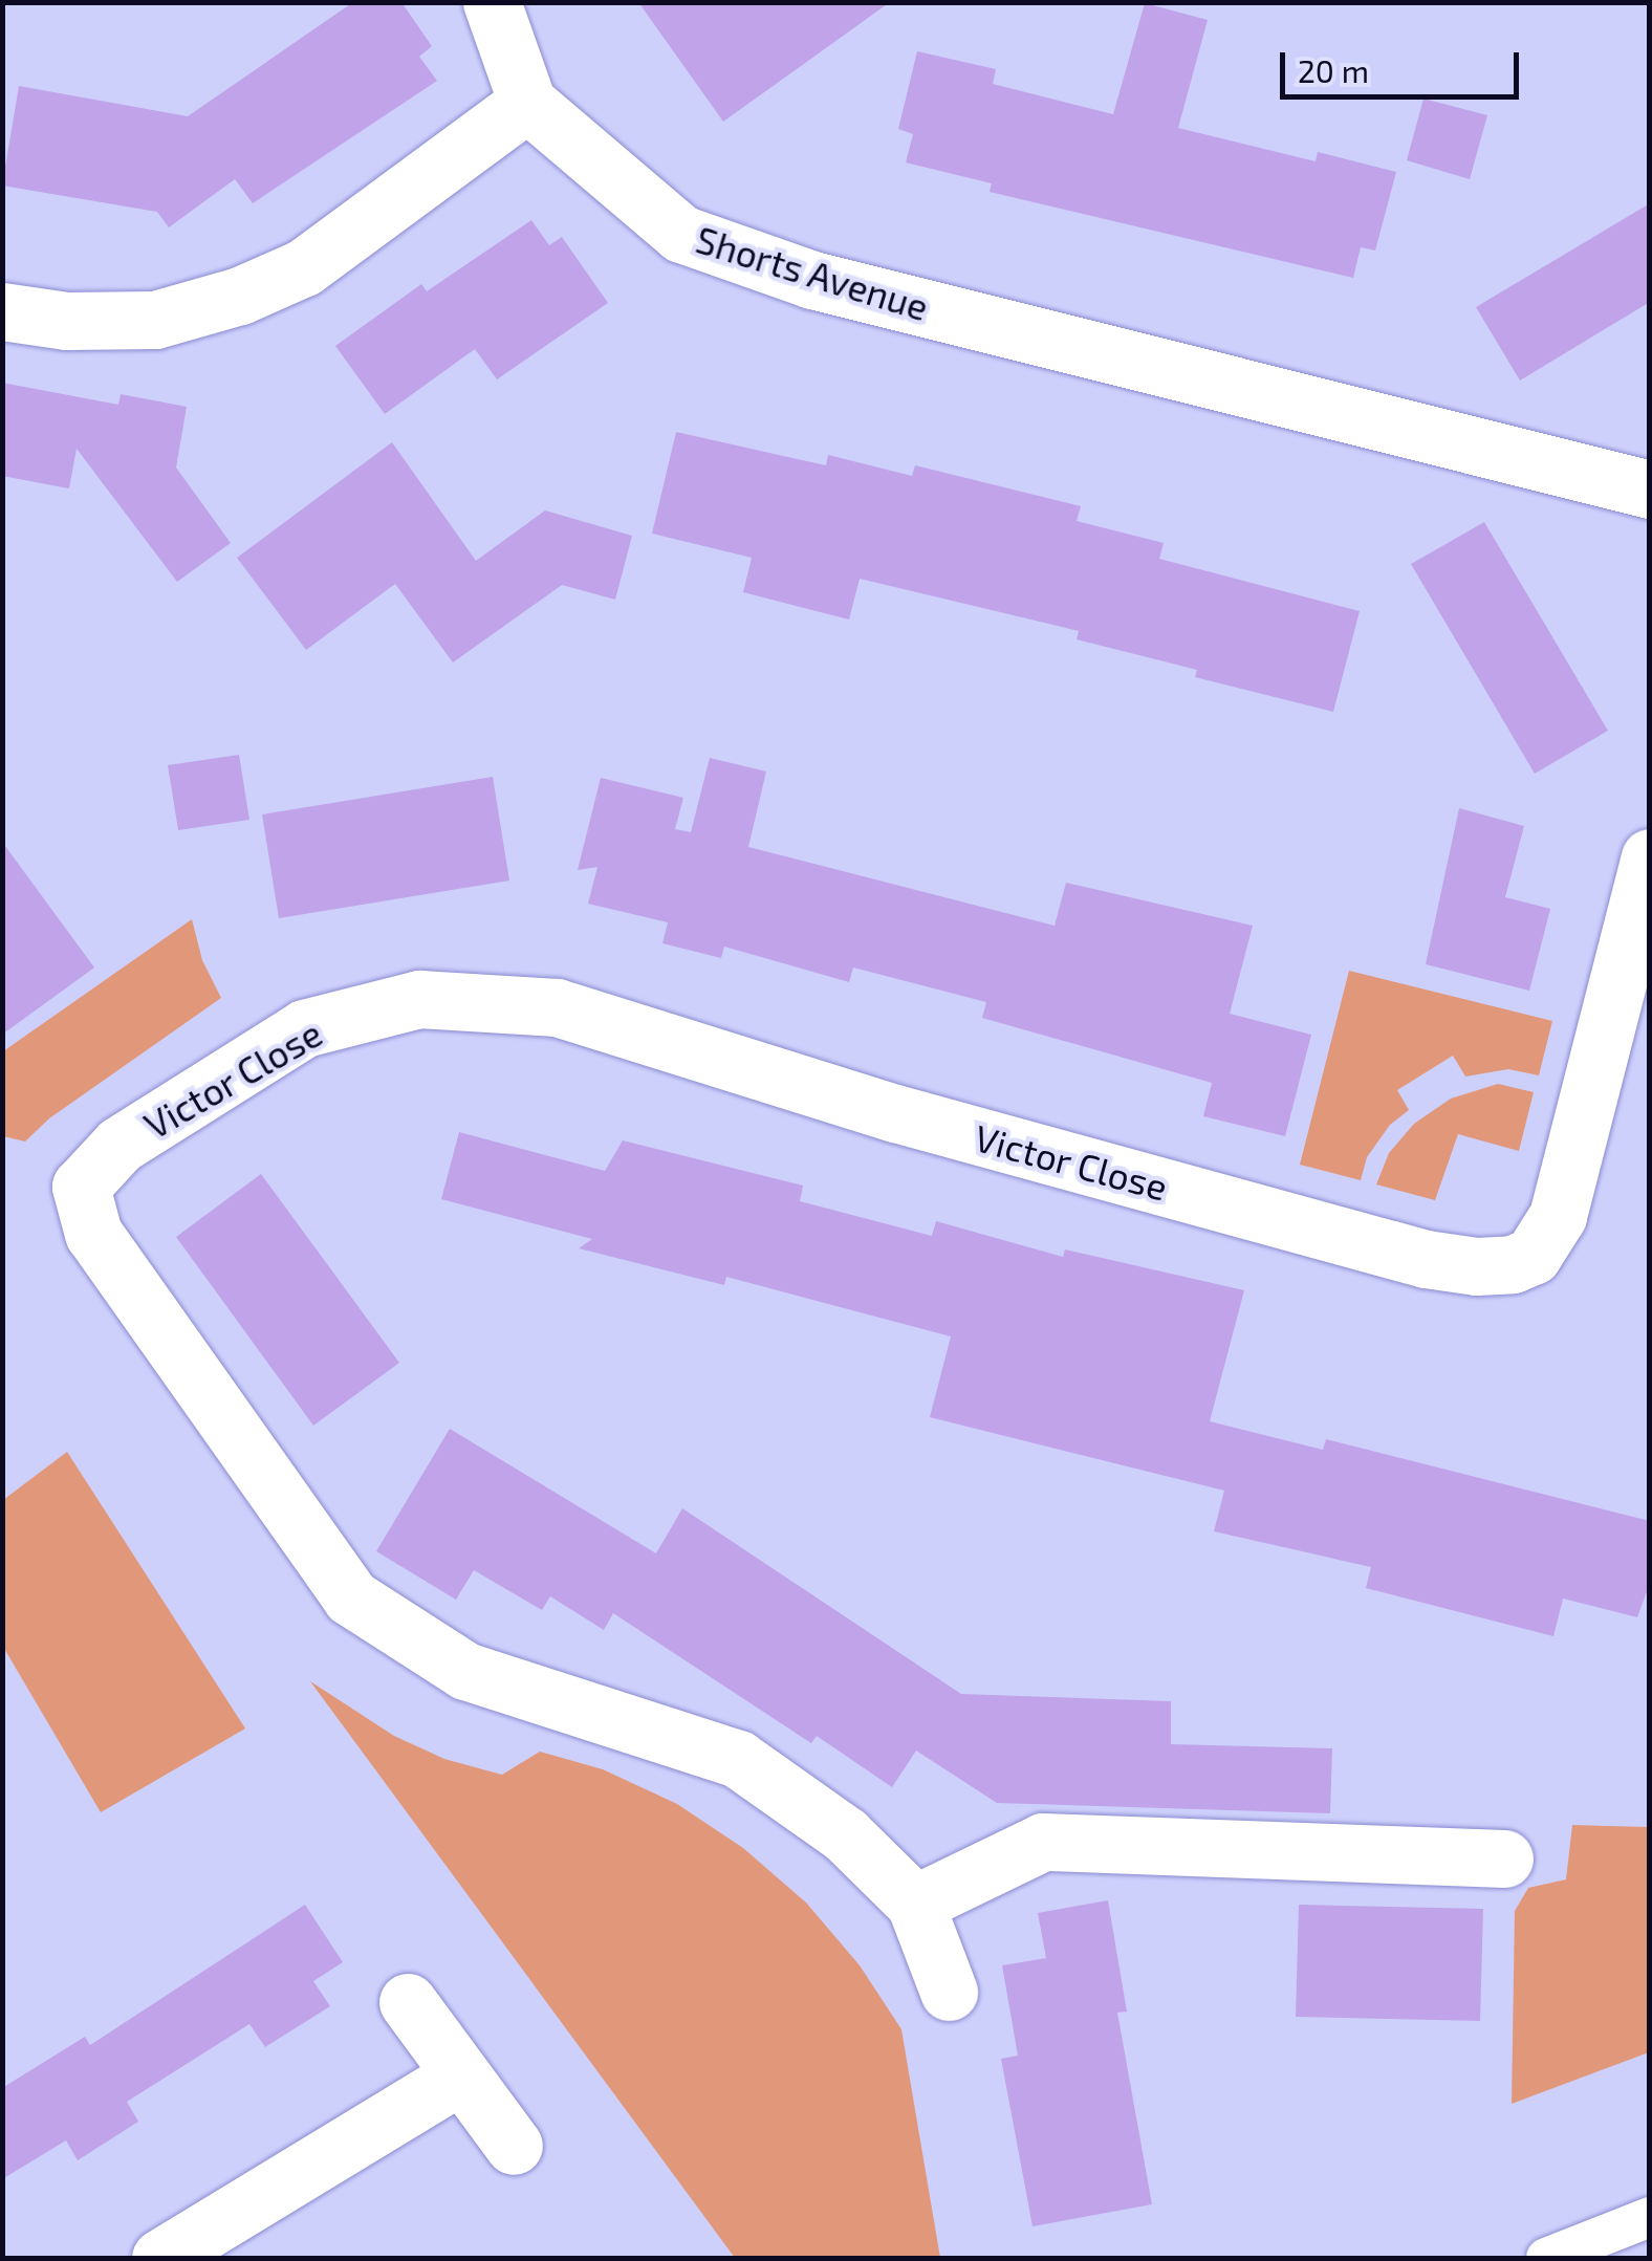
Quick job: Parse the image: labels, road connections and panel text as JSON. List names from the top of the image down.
{
  "streets": {
    "street": ["Shorts Avenue", "Victor Close"]
  },
  "scale_bar": "20 m"
}
